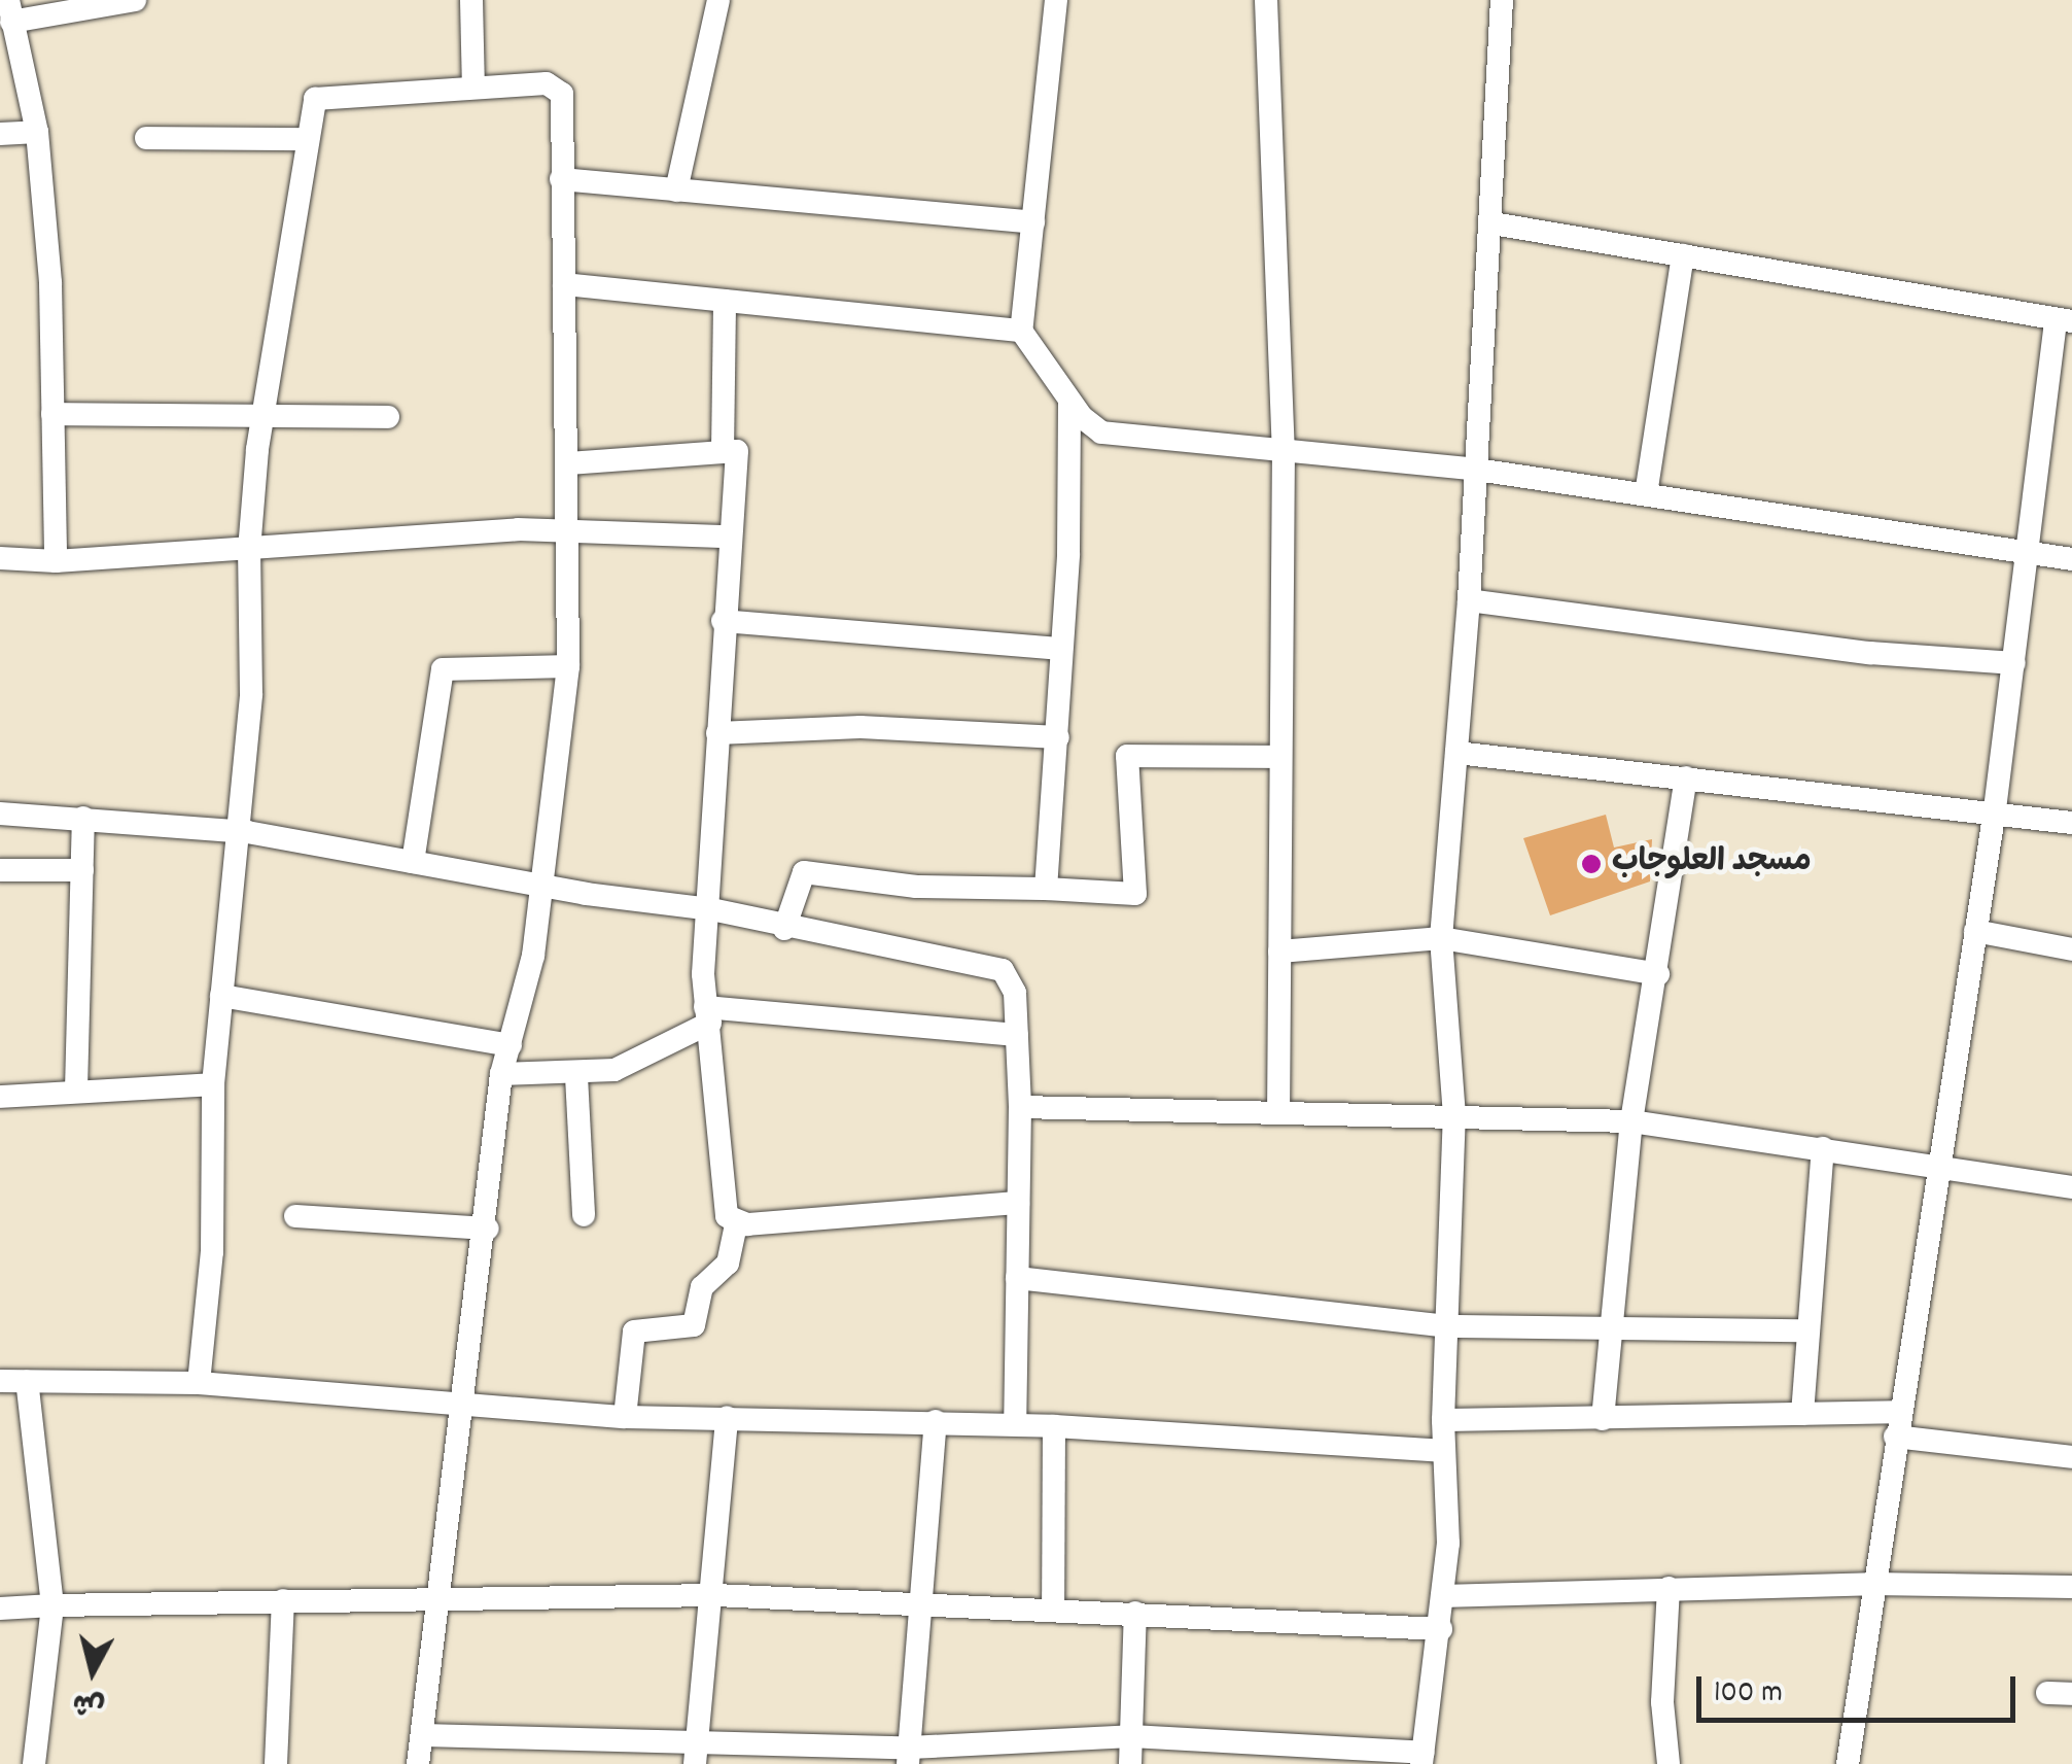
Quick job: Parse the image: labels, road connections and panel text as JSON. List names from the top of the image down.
{
  "places": ["مسجد العلوجاب"],
  "scale_bar": "100 m",
  "north": "bottom"
}
